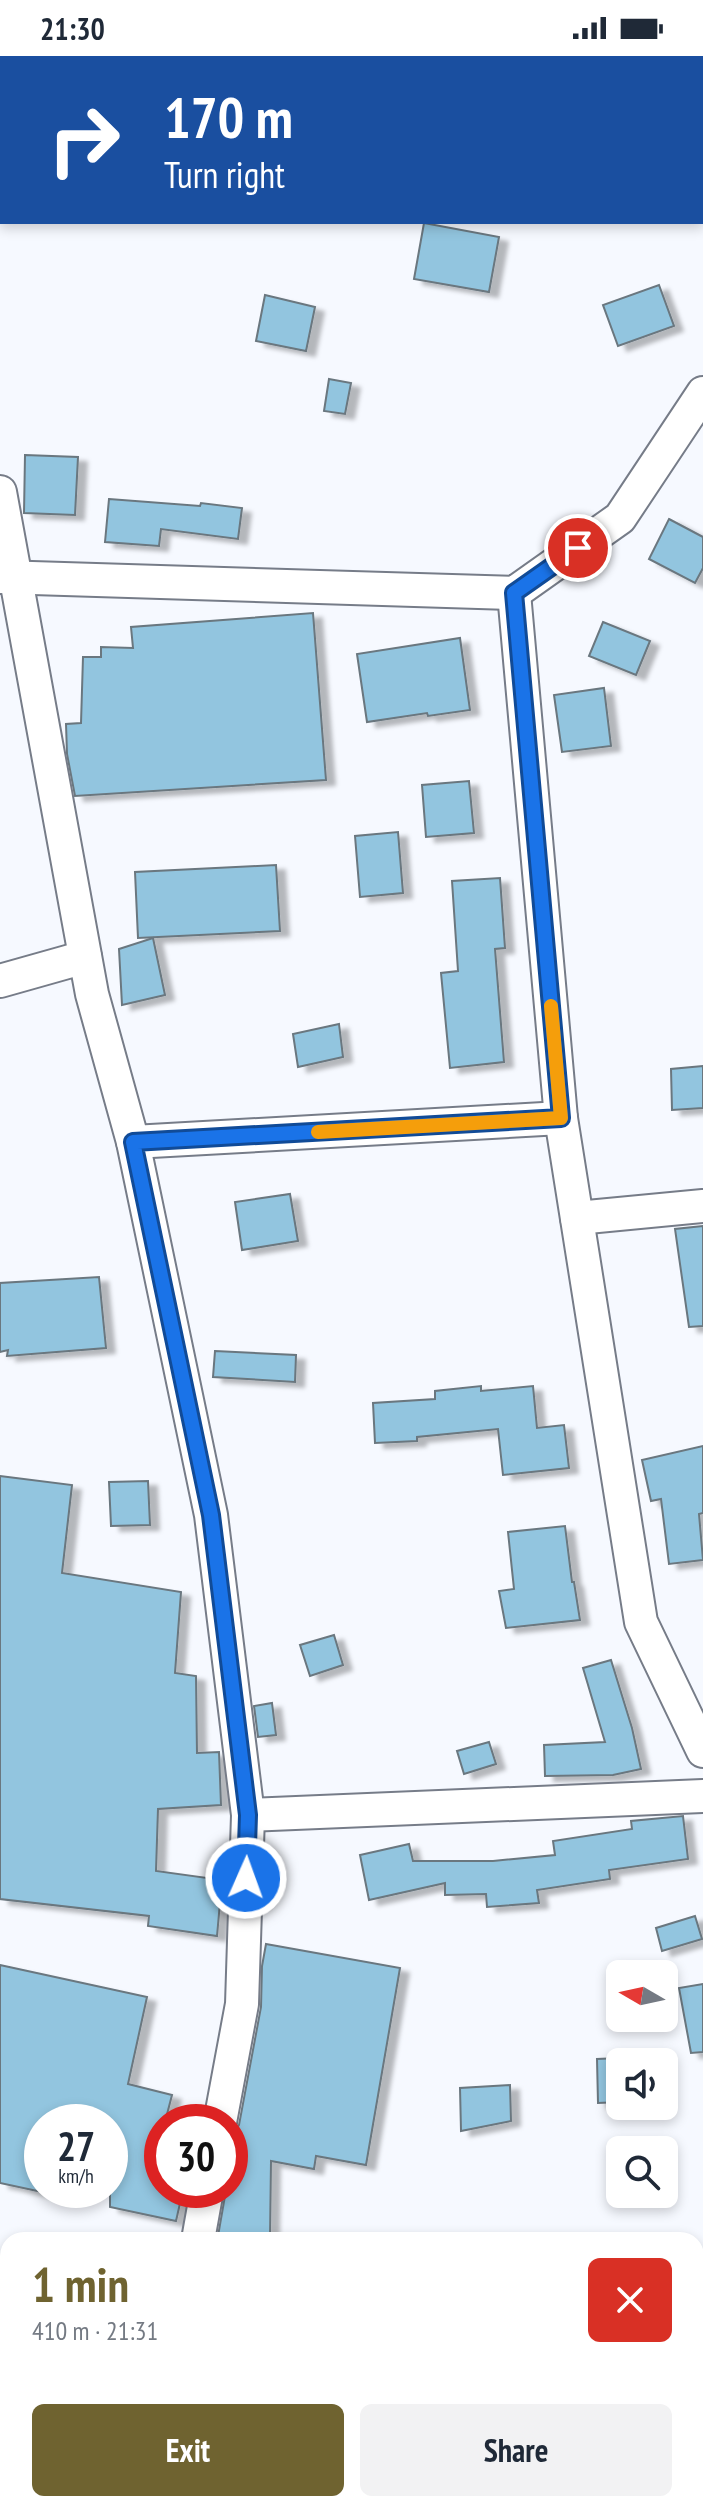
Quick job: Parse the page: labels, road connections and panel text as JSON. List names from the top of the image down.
{
  "north": "left",
  "page": {
    "status": "21:30",
    "turn": ["170 m", "Turn right"],
    "speed": "27 km/h",
    "limit": "30",
    "heading": ["1 min", "410 m · 21:31"],
    "buttons": ["Exit", "Share"]
  }
}
